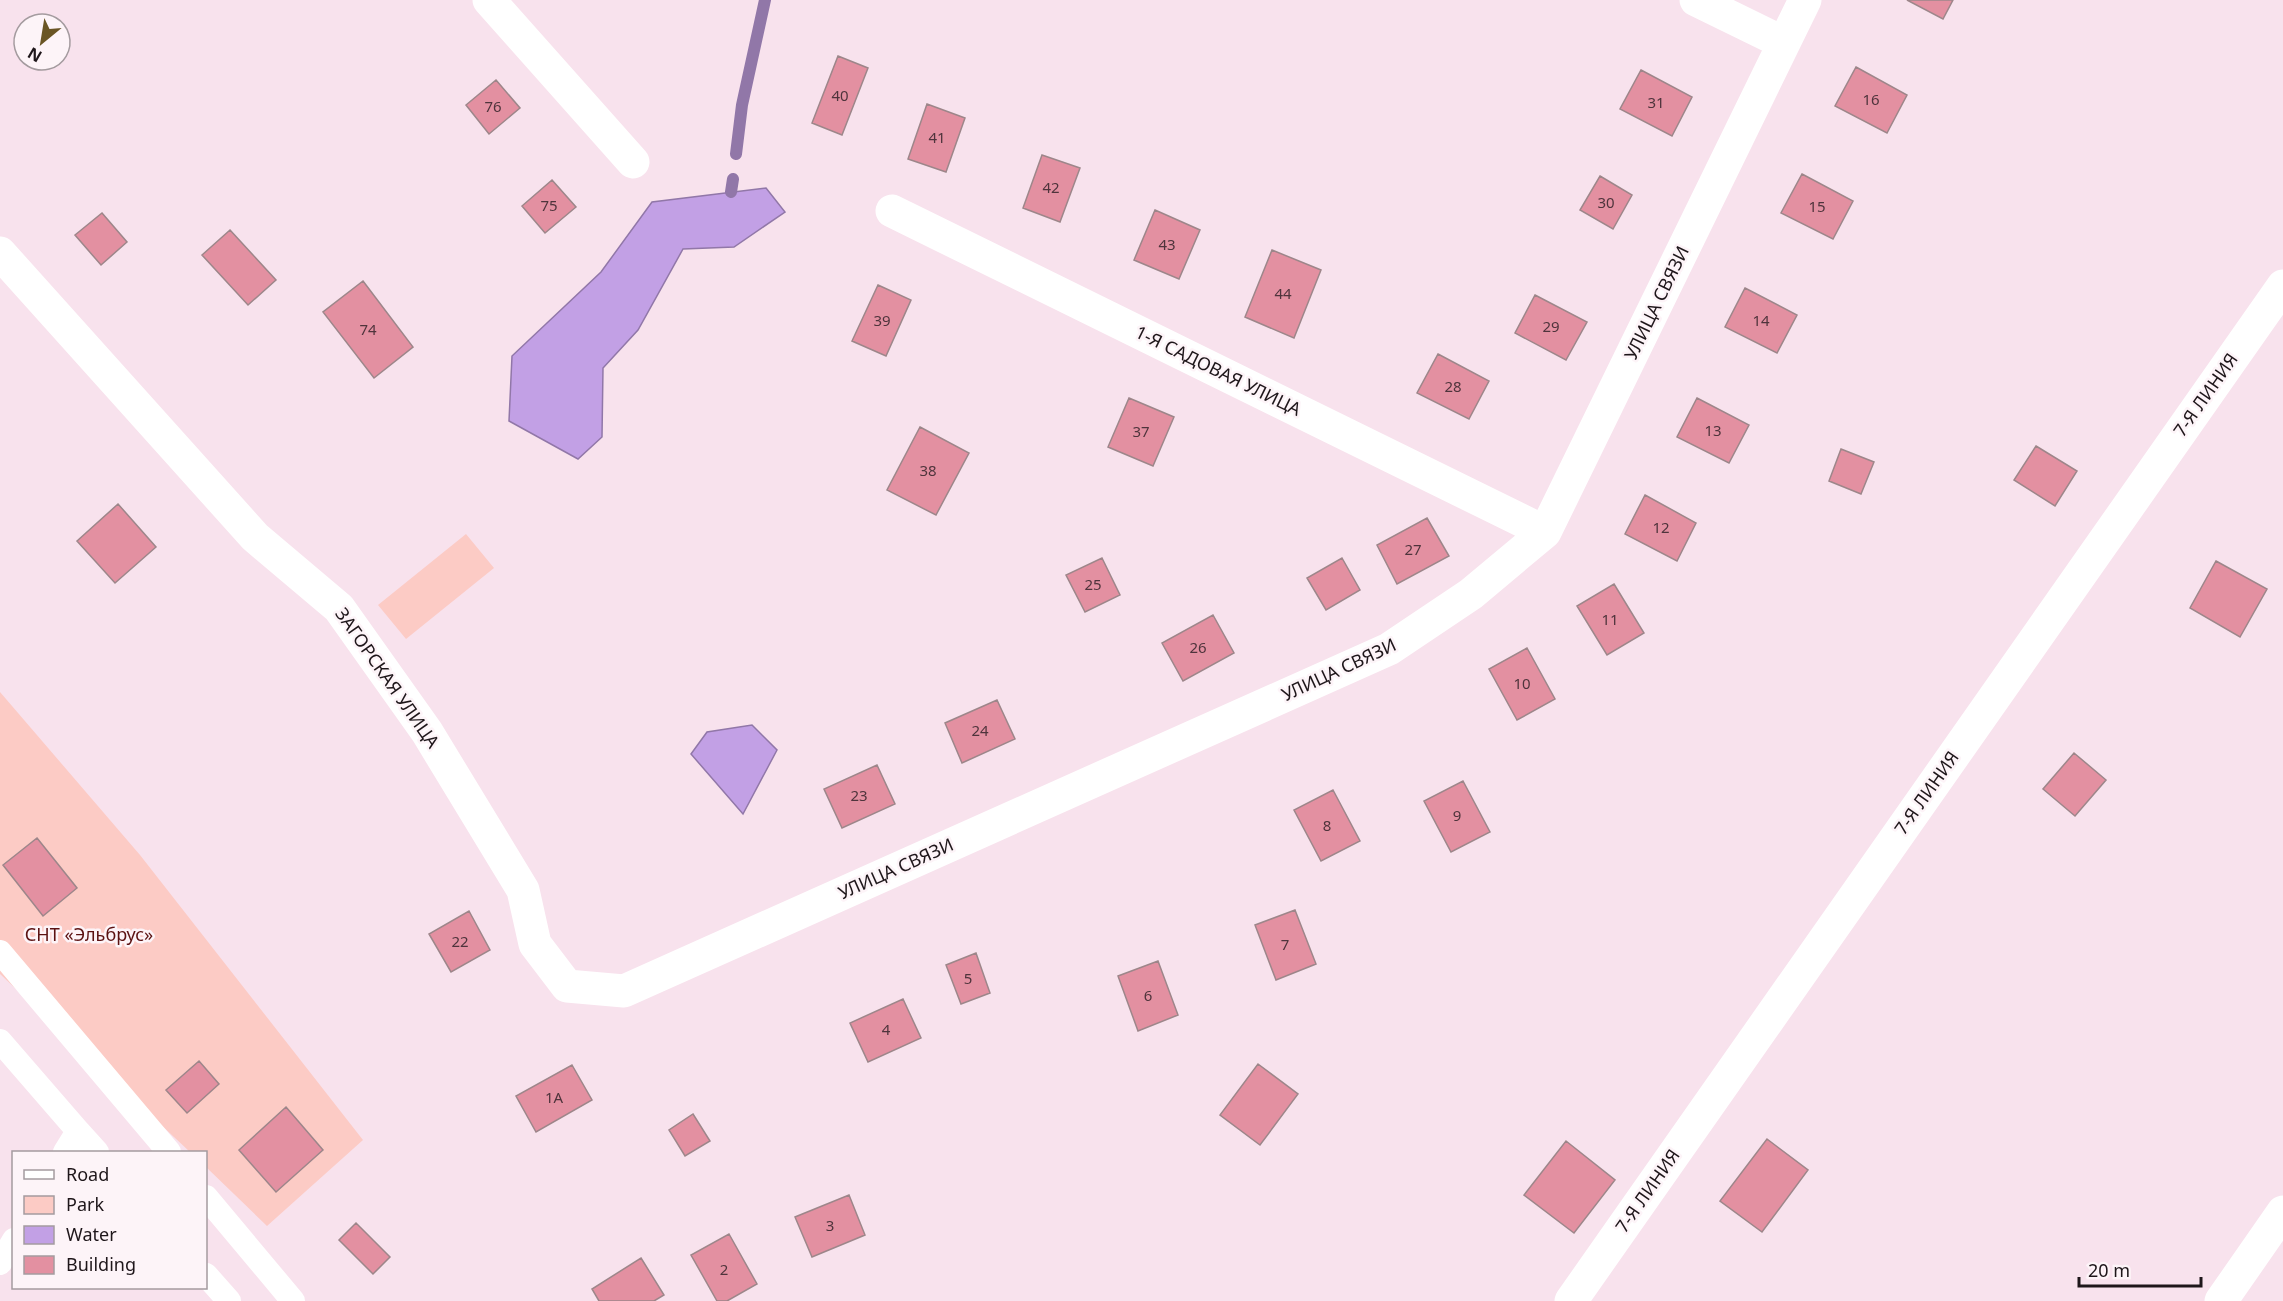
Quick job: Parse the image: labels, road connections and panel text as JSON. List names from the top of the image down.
{
  "streets": {
    "street": [
      "УЛИЦА СВЯЗИ",
      "1-Я САДОВАЯ УЛИЦА",
      "7-Я ЛИНИЯ",
      "ЗАГОРСКАЯ УЛИЦА"
    ]
  },
  "crossings": [
    ["УЛИЦА СВЯЗИ", "1-Я САДОВАЯ УЛИЦА"],
    ["УЛИЦА СВЯЗИ", "ЗАГОРСКАЯ УЛИЦА"]
  ],
  "parks": ["СНТ «Эльбрус»"],
  "house_numbers": [
    "40",
    "16",
    "31",
    "76",
    "41",
    "42",
    "30",
    "75",
    "15",
    "43",
    "44",
    "39",
    "14",
    "29",
    "74",
    "28",
    "13",
    "37",
    "38",
    "12",
    "27",
    "25",
    "11",
    "26",
    "10",
    "24",
    "23",
    "9",
    "8",
    "22",
    "7",
    "5",
    "6",
    "4",
    "1А",
    "3",
    "2"
  ],
  "legend": [
    "Road",
    "Park",
    "Water",
    "Building"
  ],
  "scale_bar": "20 m",
  "north": "bottom left"
}
